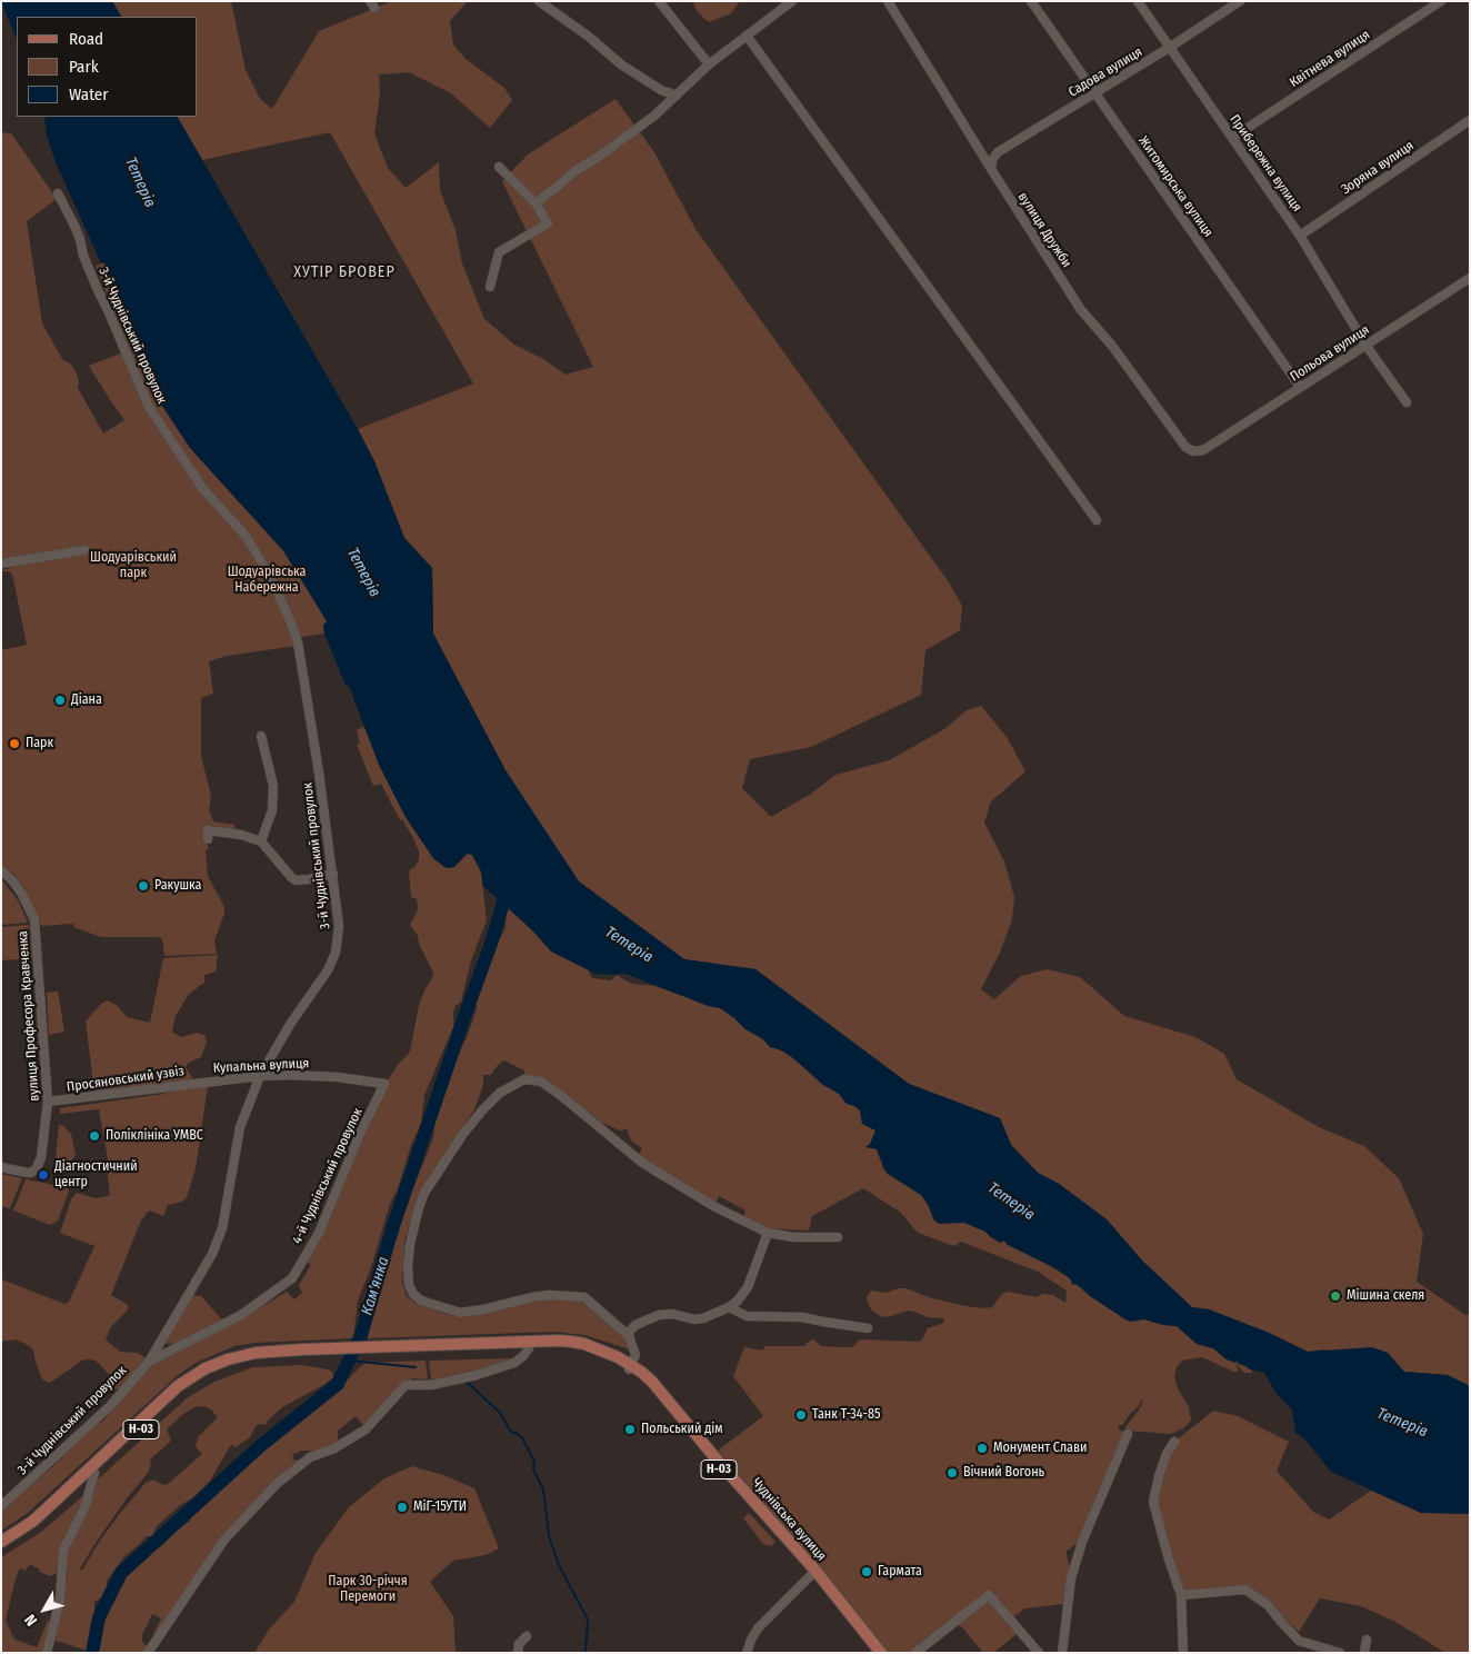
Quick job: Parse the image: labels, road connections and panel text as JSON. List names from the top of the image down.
{
  "streets": {
    "main road": ["Н-03", "Чуднівська вулиця"],
    "street": [
      "Квітнева вулиця",
      "Садова вулиця",
      "Прибережна вулиця",
      "Зоряна вулиця",
      "Житомирська вулиця",
      "вулиця Дружби",
      "3-й Чуднівський провулок",
      "Польова вулиця",
      "вулиця Професора Кравченка",
      "Купальна вулиця",
      "Просяновський узвіз",
      "4-й Чуднівський провулок"
    ]
  },
  "crossings": [
    ["Квітнева вулиця", "Прибережна вулиця"],
    ["Садова вулиця", "Прибережна вулиця"],
    ["Садова вулиця", "Житомирська вулиця"],
    ["Садова вулиця", "вулиця Дружби"],
    ["Прибережна вулиця", "Зоряна вулиця"],
    ["Прибережна вулиця", "Польова вулиця"],
    ["Житомирська вулиця", "Польова вулиця"],
    ["вулиця Дружби", "Польова вулиця"],
    ["3-й Чуднівський провулок", "Купальна вулиця"],
    ["3-й Чуднівський провулок", "4-й Чуднівський провулок"],
    ["вулиця Професора Кравченка", "Просяновський узвіз"],
    ["Купальна вулиця", "Просяновський узвіз"],
    ["Купальна вулиця", "4-й Чуднівський провулок"],
    ["Н-03", "Чуднівська вулиця"]
  ],
  "districts": ["ХУТІР БРОВЕР"],
  "water": ["Тетерів", "Кам'янка"],
  "parks": ["Шодуарівський парк", "Шодуарівська Набережна", "Парк 30-річчя Перемоги"],
  "places": [
    "Діана",
    "Парк",
    "Ракушка",
    "Поліклініка УМВС",
    "Діагностичний центр",
    "Мішина скеля",
    "Танк Т-34-85",
    "Польський дім",
    "Монумент Слави",
    "Вічний Вогонь",
    "МіГ-15УТИ",
    "Гармата"
  ],
  "legend": ["Road", "Park", "Water"],
  "north": "bottom left"
}
